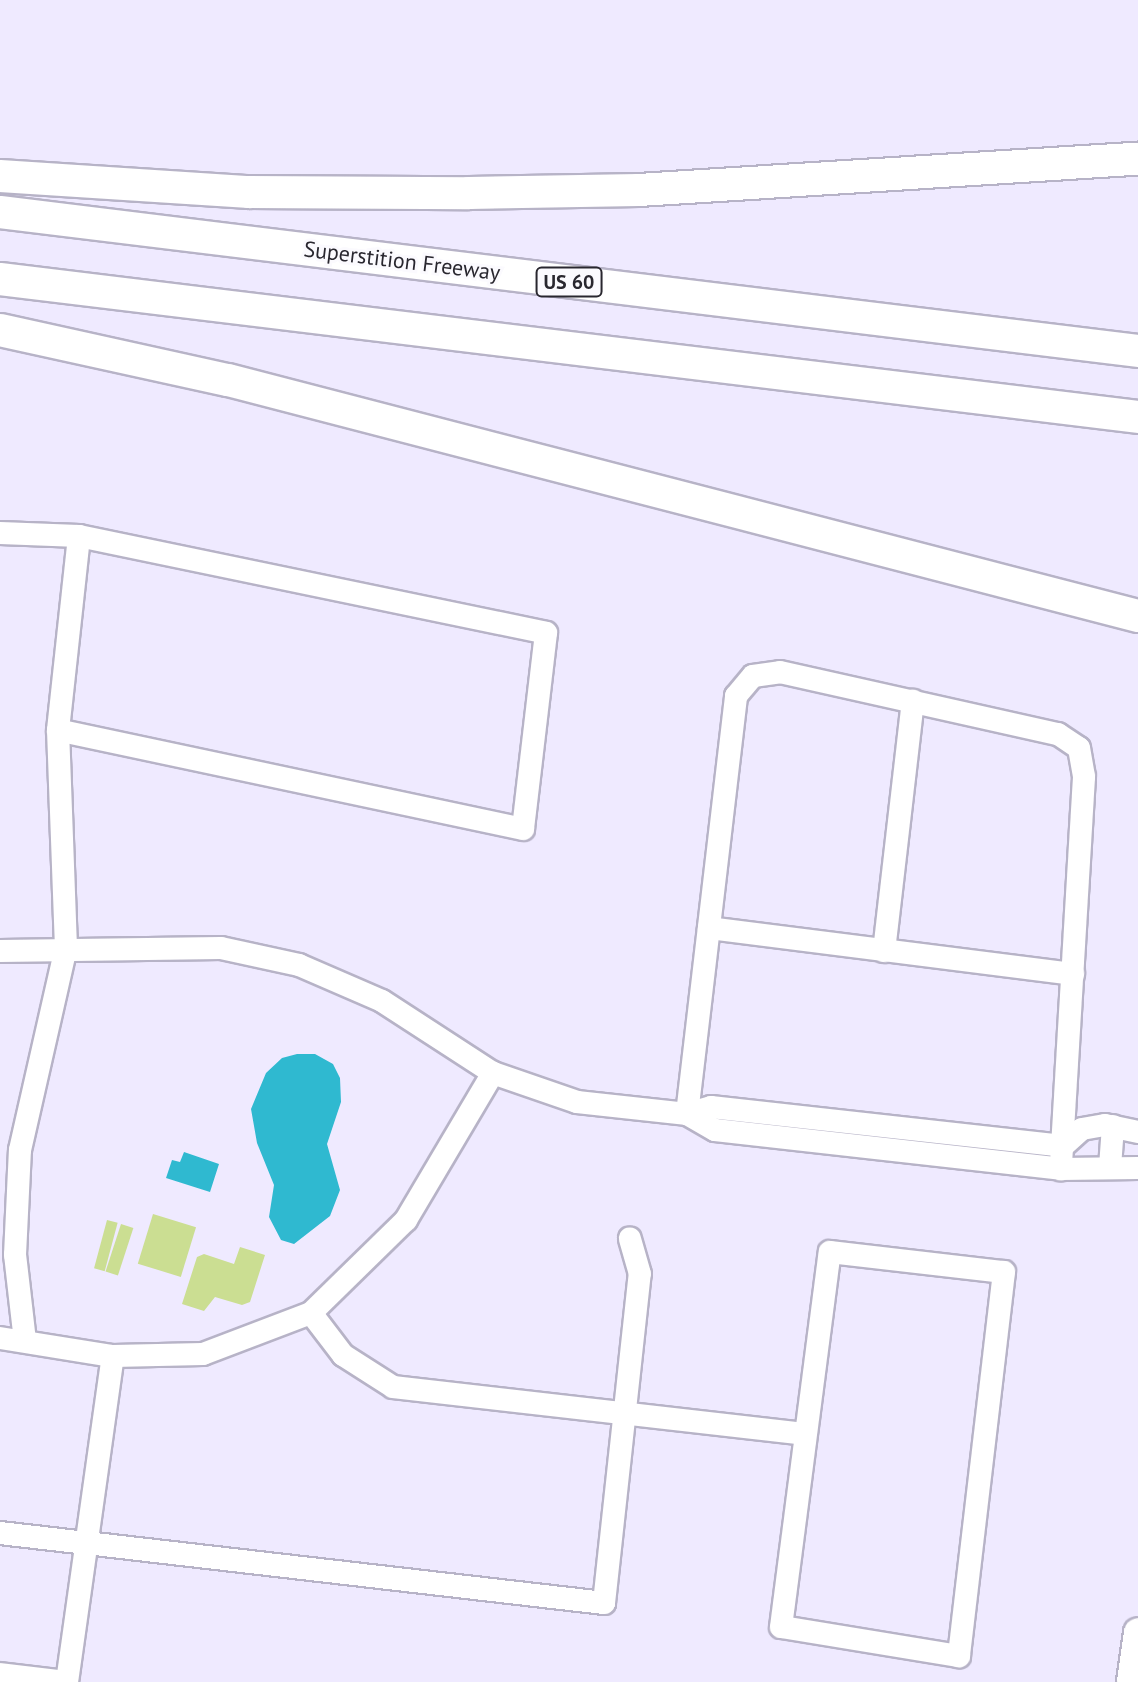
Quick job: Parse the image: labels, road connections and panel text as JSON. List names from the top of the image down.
{
  "streets": {
    "highway": ["Superstition Freeway", "US 60"]
  }
}
